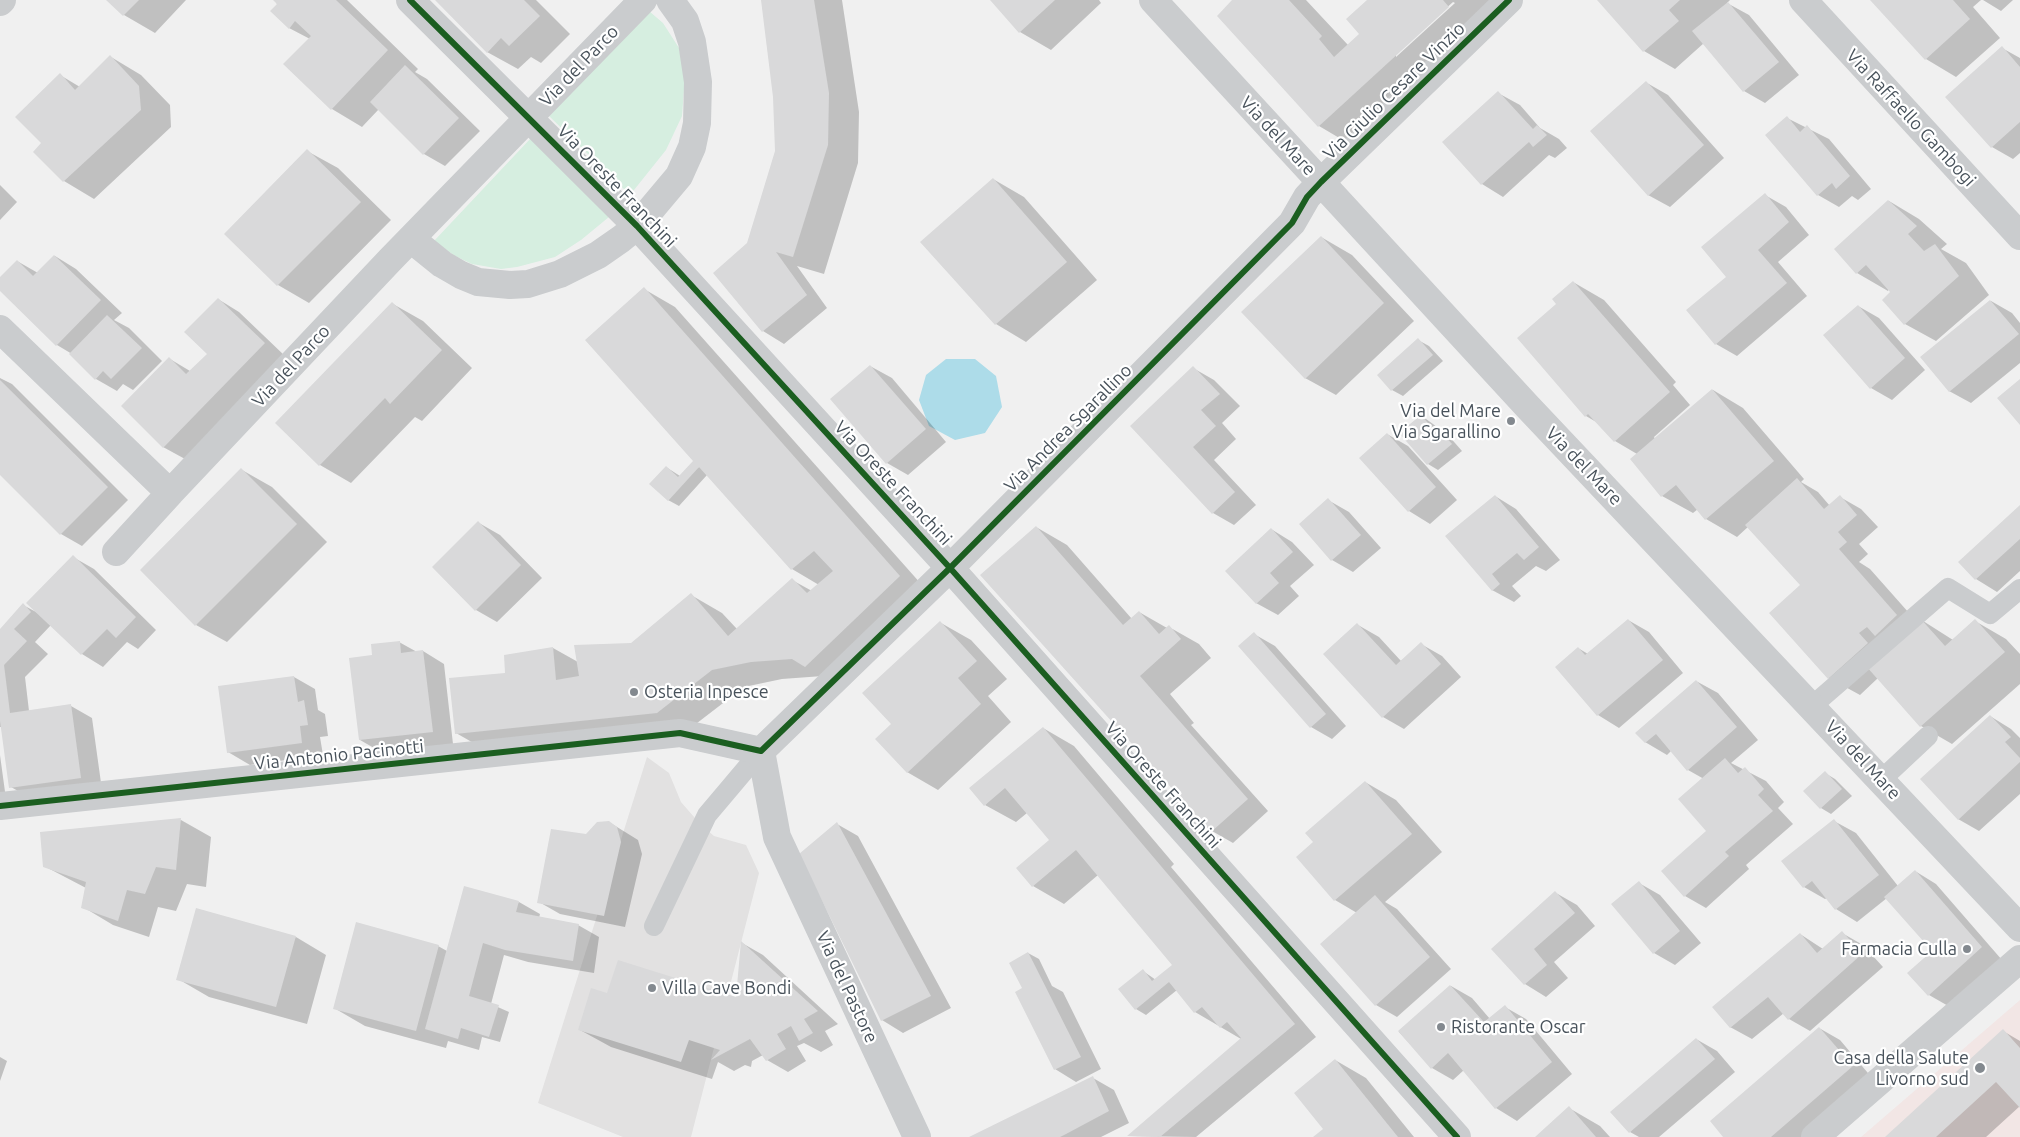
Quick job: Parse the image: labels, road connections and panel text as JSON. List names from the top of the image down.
{
  "streets": {
    "street": [
      "Via del Parco",
      "Via Giulio Cesare Vinzio",
      "Via Raffaello Gambogi",
      "Via del Mare",
      "Via Oreste Franchini",
      "Via Andrea Sgarallino",
      "Via Antonio Pacinotti",
      "Via del Pastore"
    ]
  },
  "crossings": [
    ["Via del Parco", "Via Oreste Franchini"],
    ["Via Giulio Cesare Vinzio", "Via del Mare"],
    ["Via Giulio Cesare Vinzio", "Via Andrea Sgarallino"],
    ["Via del Mare", "Via Andrea Sgarallino"],
    ["Via Oreste Franchini", "Via Andrea Sgarallino"],
    ["Via Andrea Sgarallino", "Via Antonio Pacinotti"],
    ["Via Andrea Sgarallino", "Via del Pastore"],
    ["Via Antonio Pacinotti", "Via del Pastore"]
  ],
  "places": [
    "Via del Mare Via Sgarallino",
    "Osteria Inpesce",
    "Farmacia Culla",
    "Villa Cave Bondi",
    "Ristorante Oscar",
    "Casa della Salute Livorno sud"
  ]
}
